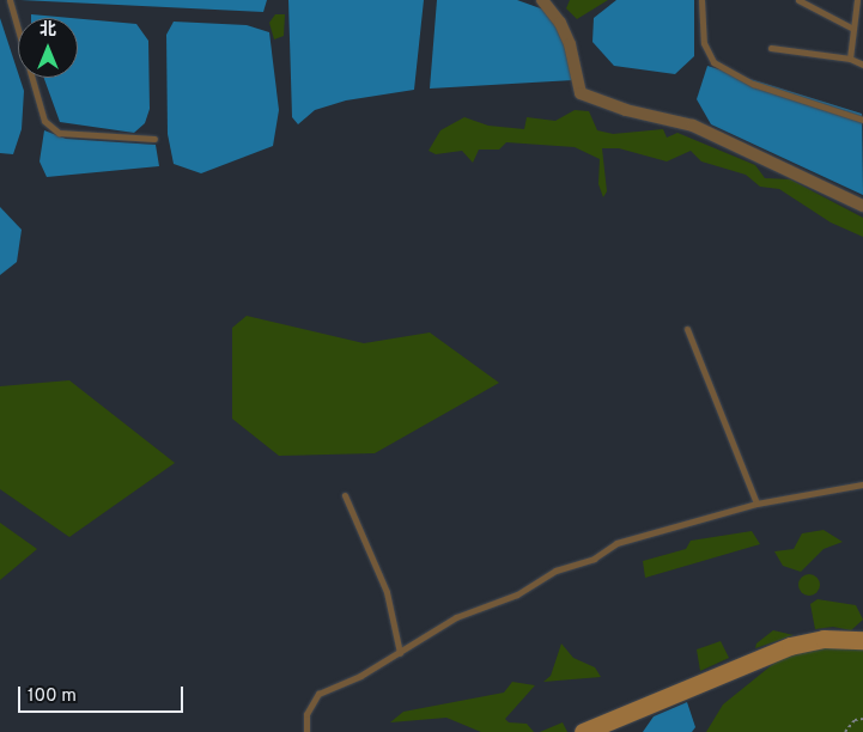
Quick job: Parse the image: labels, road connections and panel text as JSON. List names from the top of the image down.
{
  "scale_bar": "100 m",
  "north": "top"
}
